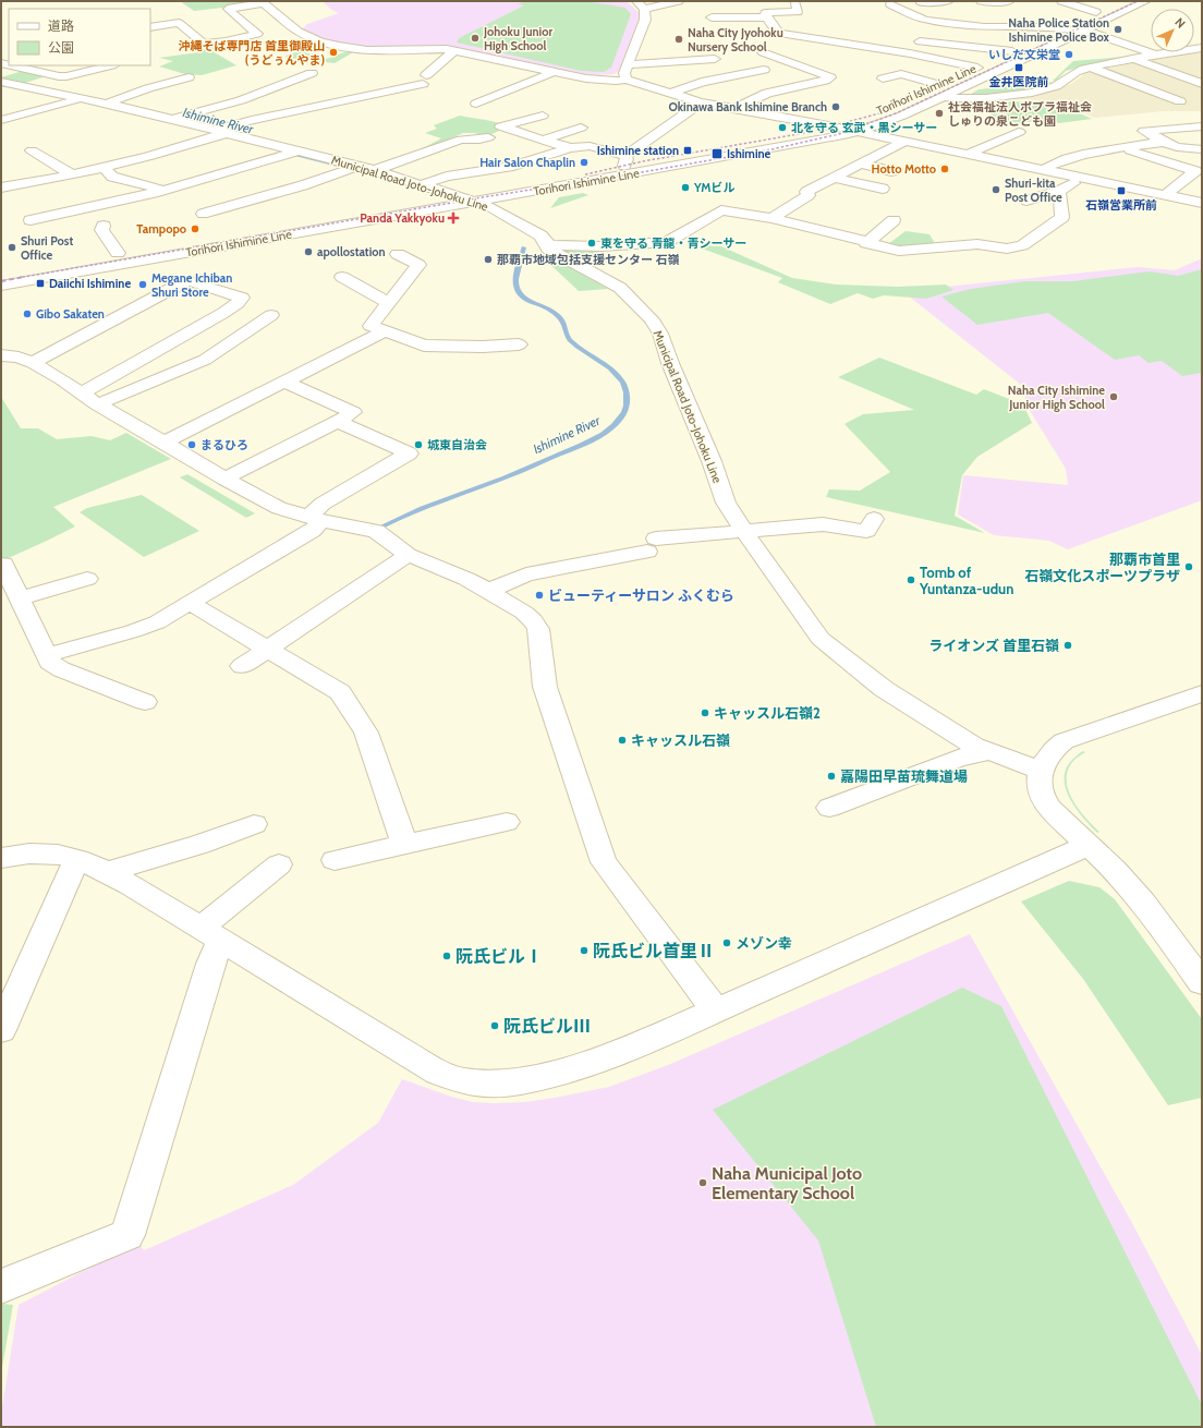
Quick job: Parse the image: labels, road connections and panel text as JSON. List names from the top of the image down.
{
  "streets": {
    "street": ["Torihori Ishimine Line", "Municipal Road Joto-Johoku Line"]
  },
  "crossings": [
    ["Torihori Ishimine Line", "Municipal Road Joto-Johoku Line"]
  ],
  "water": ["Ishimine River"],
  "places": {
    "other": [
      "Naha Police Station Ishimine Police Box",
      "Johoku Junior High School",
      "Naha City Jyohoku Nursery School",
      "沖縄そば専門店 首里御殿山 (うどぅんやま)",
      "いしだ文栄堂",
      "Okinawa Bank Ishimine Branch",
      "社会福祉法人ポプラ福祉会 しゅりの泉こども園",
      "北を守る 玄武・黒シーサー",
      "Hair Salon Chaplin",
      "Hotto Motto",
      "YMビル",
      "Shuri-kita Post Office",
      "Tampopo",
      "東を守る 青龍・青シーサー",
      "Shuri Post Office",
      "apollostation",
      "那覇市地域包括支援センター 石嶺",
      "Megane Ichiban Shuri Store",
      "Gibo Sakaten",
      "Naha City Ishimine Junior High School",
      "まるひろ",
      "城東自治会",
      "那覇市首里 石嶺文化スポーツプラザ",
      "Tomb of Yuntanza-udun",
      "ビューティーサロン ふくむら",
      "ライオンズ 首里石嶺",
      "キャッスル石嶺2",
      "キャッスル石嶺",
      "嘉陽田早苗琉舞道場",
      "メゾン幸",
      "阮氏ビル首里Ⅱ",
      "阮氏ビルⅠ",
      "阮氏ビルⅢ",
      "Naha Municipal Joto Elementary School"
    ],
    "transit": [
      "金井医院前",
      "Ishimine station",
      "Ishimine",
      "石嶺営業所前",
      "Daiichi Ishimine"
    ],
    "health": ["Panda Yakkyoku"]
  },
  "legend": ["道路", "公園"],
  "north": "top right"
}
